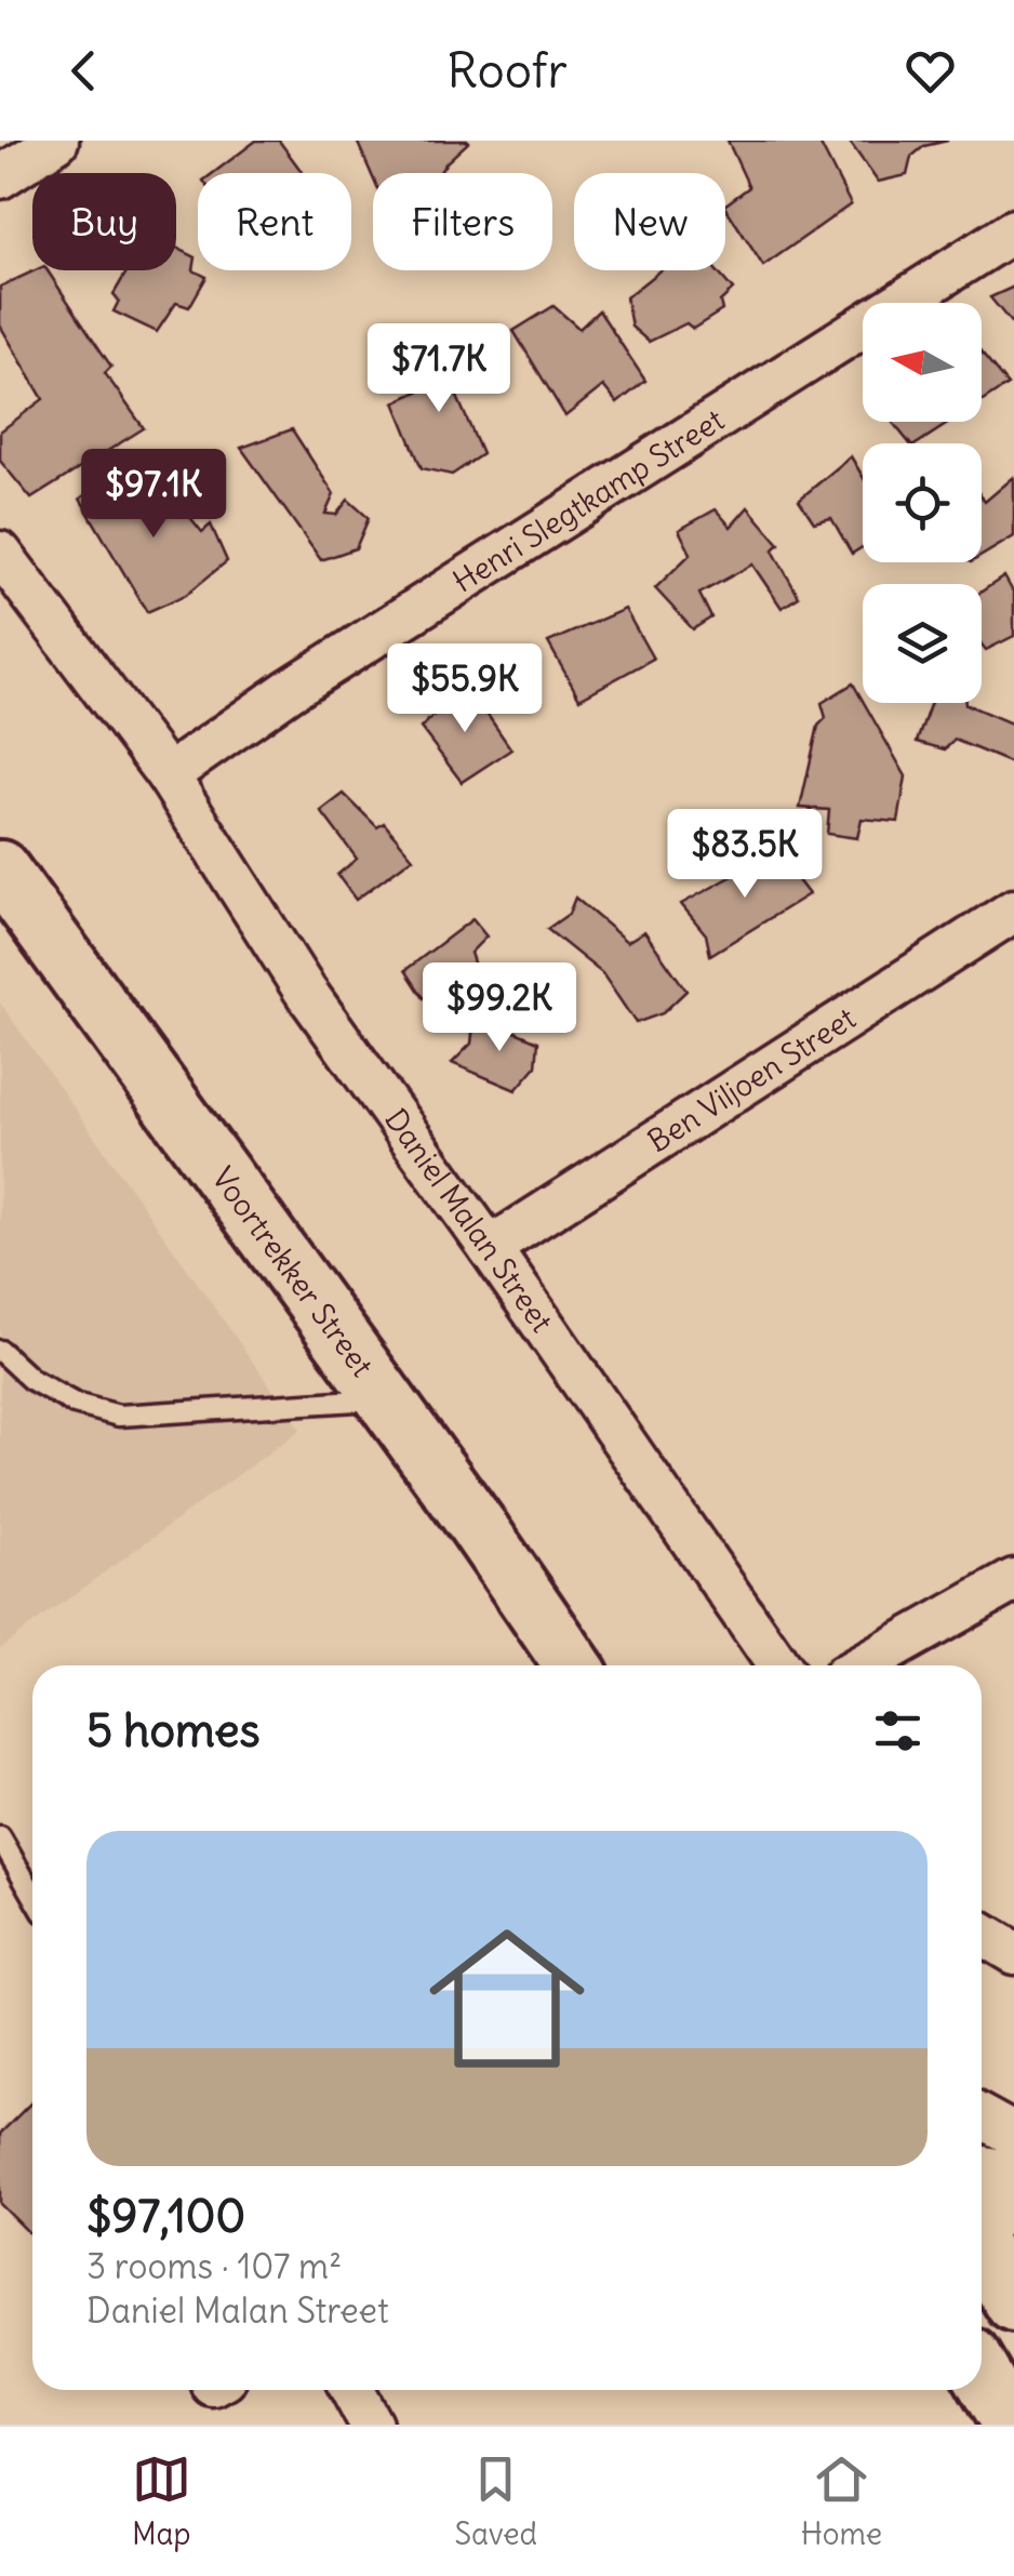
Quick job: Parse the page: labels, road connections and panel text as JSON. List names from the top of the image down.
{
  "streets": {
    "main road": ["Voortrekker Street"],
    "street": ["Henri Slegtkamp Street", "Ben Viljoen Street", "Daniel Malan Street"]
  },
  "crossings": [
    ["Henri Slegtkamp Street", "Daniel Malan Street"],
    ["Ben Viljoen Street", "Daniel Malan Street"]
  ],
  "north": "left",
  "page": {
    "header": "Roofr",
    "chip": [
      "Buy",
      "Rent",
      "Filters",
      "New"
    ],
    "price": [
      "$71.7K",
      "$97.1K",
      "$55.9K",
      "$83.5K",
      "$99.2K"
    ],
    "heading": "5 homes",
    "list": [
      {
        "name": "$97,100",
        "note": "3 rooms · 107 m² · Daniel Malan Street"
      }
    ],
    "tabs": ["Map", "Saved", "Home"]
  }
}
